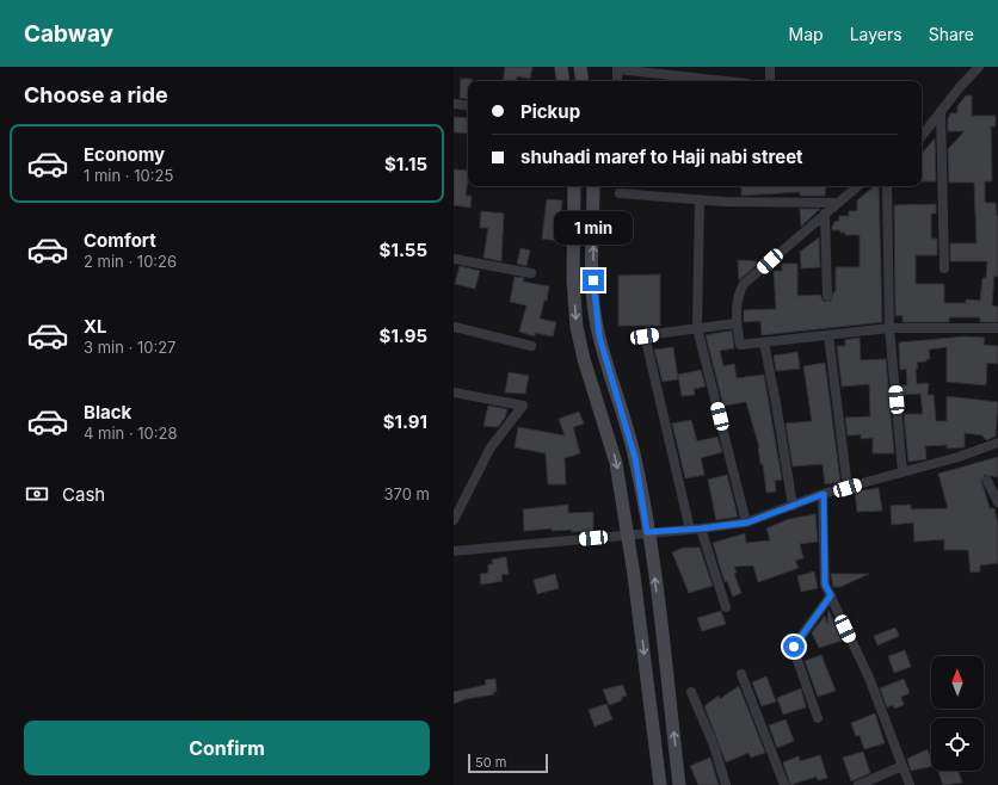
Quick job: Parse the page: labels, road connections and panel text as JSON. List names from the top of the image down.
{
  "scale_bar": "50 m",
  "north": "top",
  "page": {
    "header": "Cabway",
    "nav": ["Map", "Layers", "Share"],
    "heading": "Choose a ride",
    "banner": ["Pickup", "shuhadi maref to Haji nabi street"],
    "list": [
      {
        "name": "Economy",
        "note": "1 min · 10:25",
        "value": "$1.15"
      },
      {
        "name": "Comfort",
        "note": "2 min · 10:26",
        "value": "$1.55"
      },
      {
        "name": "XL",
        "note": "3 min · 10:27",
        "value": "$1.95"
      },
      {
        "name": "Black",
        "note": "4 min · 10:28",
        "value": "$1.91"
      }
    ],
    "bubble": "1 min",
    "pay": ["Cash", "370 m"],
    "buttons": "Confirm",
    "scale": "50 m"
  }
}
